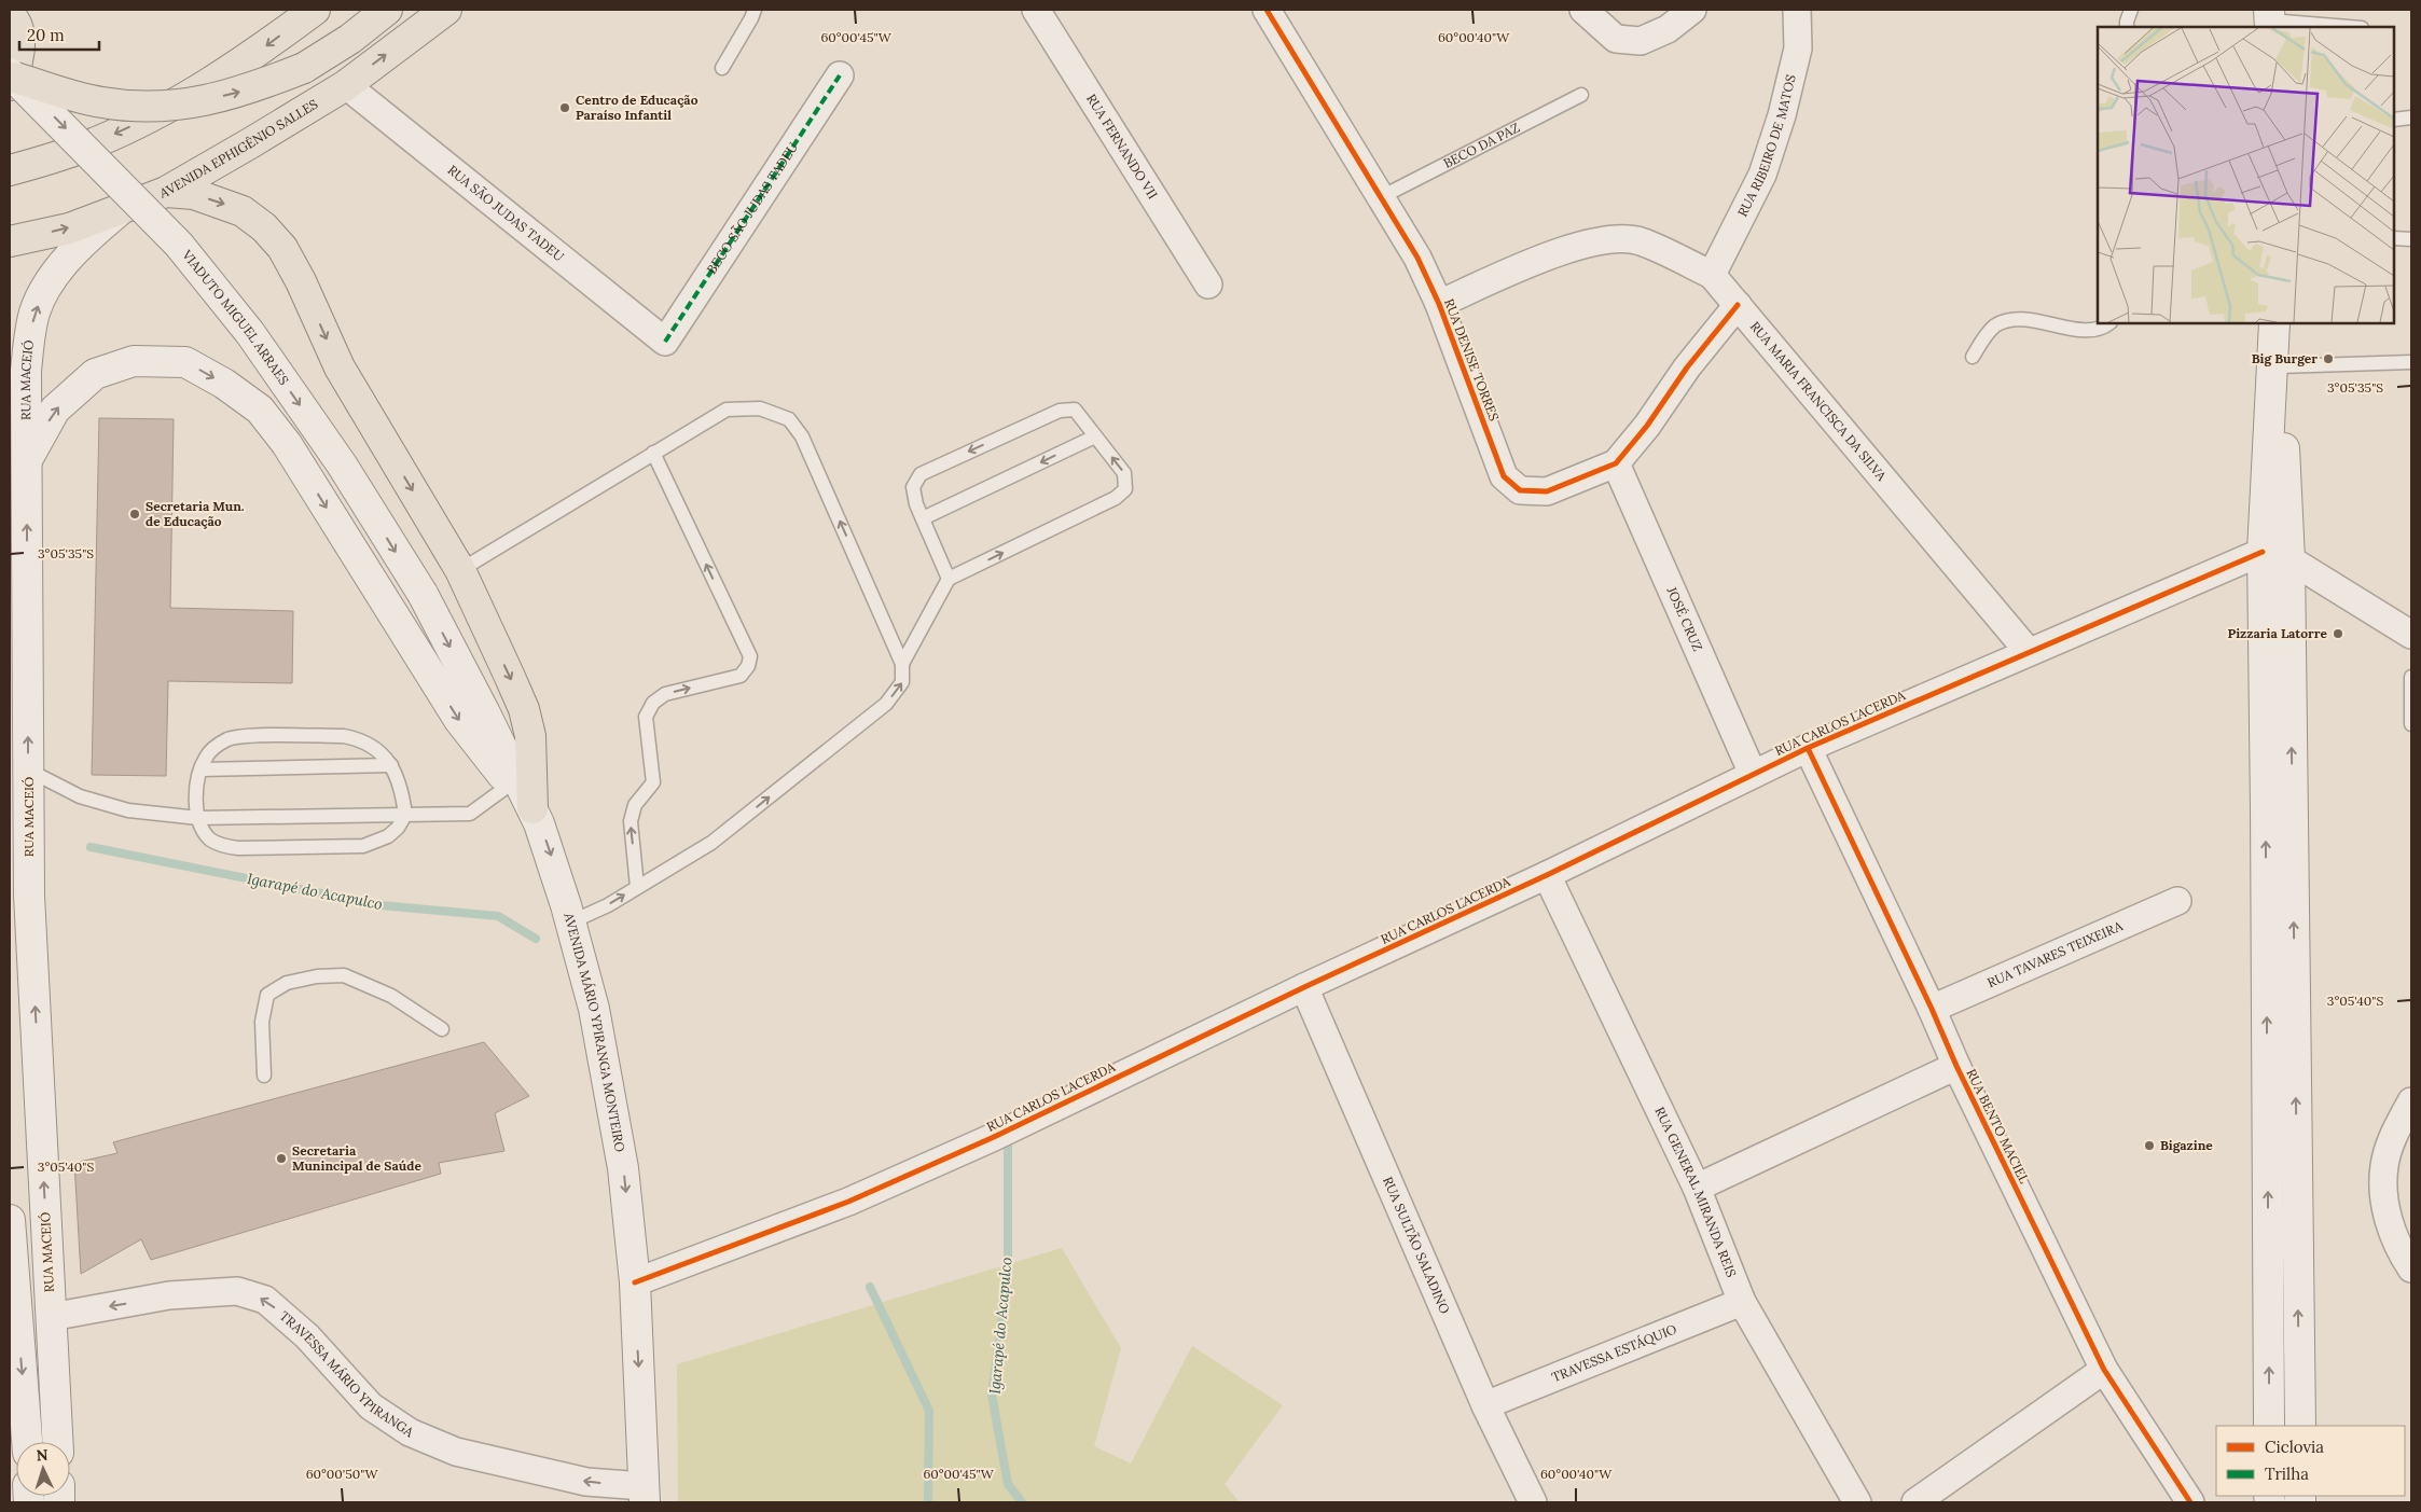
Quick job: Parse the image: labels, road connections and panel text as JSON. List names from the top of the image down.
{
  "streets": {
    "main road": [
      "AVENIDA EPHIGÊNIO SALLES",
      "VIADUTO MIGUEL ARRAES",
      "RUA MACEIÓ",
      "AVENIDA MÁRIO YPIRANGA MONTEIRO"
    ],
    "street": [
      "RUA RIBEIRO DE MATOS",
      "RUA FERNANDO VII",
      "BECO SÃO JUDAS TADEU",
      "RUA SÃO JUDAS TADEU",
      "RUA DENISE TORRES",
      "RUA MARIA FRANCISCA DA SILVA",
      "JOSÉ CRUZ",
      "RUA CARLOS LACERDA",
      "RUA TAVARES TEIXEIRA",
      "RUA BENTO MACIEL",
      "RUA GENERAL MIRANDA REIS",
      "RUA SULTÃO SALADINO",
      "TRAVESSA ESTÁQUIO",
      "TRAVESSA MÁRIO YPIRANGA"
    ],
    "lane": ["BECO DA PAZ"]
  },
  "crossings": [
    ["BECO DA PAZ", "RUA DENISE TORRES"],
    ["RUA RIBEIRO DE MATOS", "RUA MARIA FRANCISCA DA SILVA"],
    ["AVENIDA EPHIGÊNIO SALLES", "RUA SÃO JUDAS TADEU"],
    ["AVENIDA EPHIGÊNIO SALLES", "RUA MACEIÓ"],
    ["BECO SÃO JUDAS TADEU", "RUA SÃO JUDAS TADEU"],
    ["VIADUTO MIGUEL ARRAES", "AVENIDA MÁRIO YPIRANGA MONTEIRO"],
    ["RUA DENISE TORRES", "RUA MARIA FRANCISCA DA SILVA"],
    ["RUA DENISE TORRES", "JOSÉ CRUZ"],
    ["RUA MACEIÓ", "TRAVESSA MÁRIO YPIRANGA"],
    ["RUA MARIA FRANCISCA DA SILVA", "RUA CARLOS LACERDA"],
    ["JOSÉ CRUZ", "RUA CARLOS LACERDA"],
    ["RUA CARLOS LACERDA", "AVENIDA MÁRIO YPIRANGA MONTEIRO"],
    ["RUA CARLOS LACERDA", "RUA BENTO MACIEL"],
    ["RUA CARLOS LACERDA", "RUA GENERAL MIRANDA REIS"],
    ["RUA CARLOS LACERDA", "RUA SULTÃO SALADINO"],
    ["RUA TAVARES TEIXEIRA", "RUA BENTO MACIEL"],
    ["AVENIDA MÁRIO YPIRANGA MONTEIRO", "TRAVESSA MÁRIO YPIRANGA"],
    ["RUA GENERAL MIRANDA REIS", "TRAVESSA ESTÁQUIO"],
    ["RUA SULTÃO SALADINO", "TRAVESSA ESTÁQUIO"]
  ],
  "one_way": ["RUA MACEIÓ", "AVENIDA MÁRIO YPIRANGA MONTEIRO", "TRAVESSA MÁRIO YPIRANGA"],
  "water": ["Igarapé do Acapulco"],
  "places": [
    "Centro de Educação Paraíso Infantil",
    "Big Burger",
    "Secretaria Mun. de Educação",
    "Pizzaria Latorre",
    "Bigazine",
    "Secretaria Munincipal de Saúde"
  ],
  "legend": ["Ciclovia", "Trilha"],
  "scale_bar": "20 m",
  "north": "top",
  "coordinates": [
    "60°00'45\"W",
    "60°00'40\"W",
    "3°05'35\"S",
    "3°05'40\"S",
    "60°00'50\"W"
  ]
}
